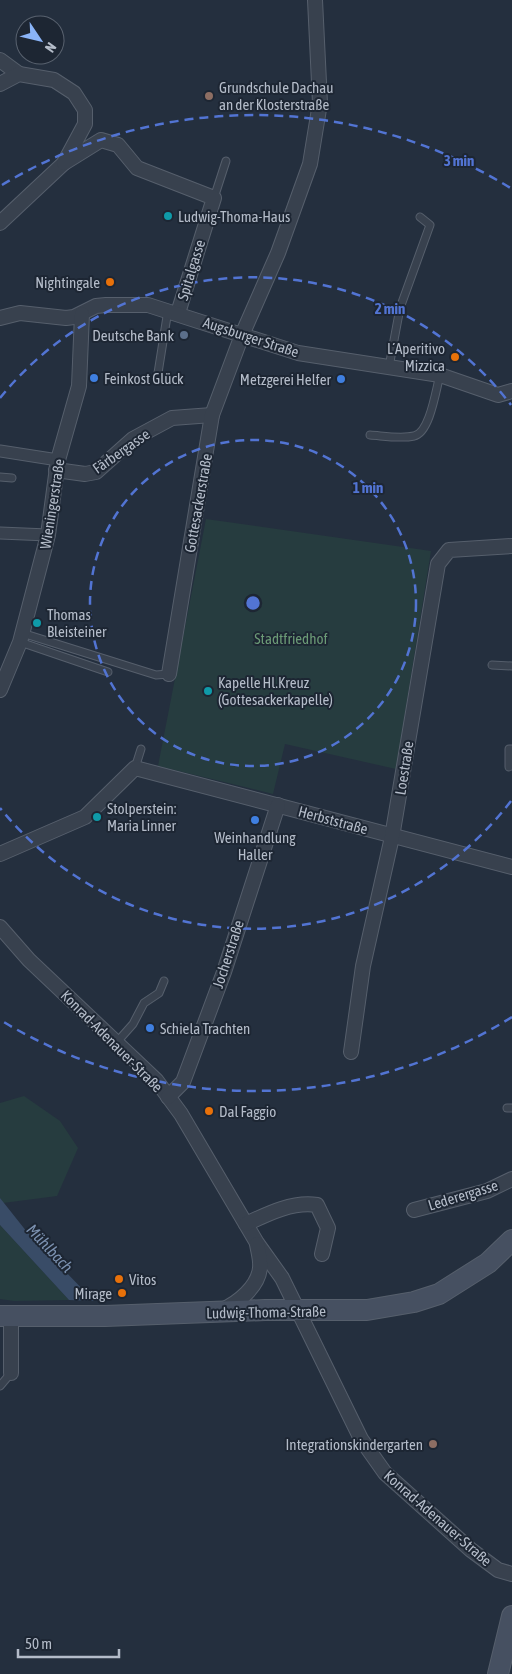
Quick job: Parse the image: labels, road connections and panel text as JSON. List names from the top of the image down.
{
  "streets": {
    "main road": ["Ludwig-Thoma-Straße"],
    "street": [
      "Spitalgasse",
      "Augsburger Straße",
      "Färbergasse",
      "Gottesackerstraße",
      "Wieningerstraße",
      "Loestraße",
      "Herbststraße",
      "Jocherstraße",
      "Konrad-Adenauer-Straße",
      "Lederergasse"
    ]
  },
  "crossings": [
    ["Spitalgasse", "Augsburger Straße"],
    ["Augsburger Straße", "Gottesackerstraße"],
    ["Augsburger Straße", "Wieningerstraße"],
    ["Färbergasse", "Gottesackerstraße"],
    ["Färbergasse", "Wieningerstraße"],
    ["Loestraße", "Herbststraße"],
    ["Herbststraße", "Jocherstraße"],
    ["Jocherstraße", "Konrad-Adenauer-Straße"],
    ["Konrad-Adenauer-Straße", "Ludwig-Thoma-Straße"]
  ],
  "water": ["Mühlbach"],
  "parks": ["Stadtfriedhof"],
  "places": [
    "Grundschule Dachau an der Klosterstraße",
    "Ludwig-Thoma-Haus",
    "Nightingale",
    "Deutsche Bank",
    "L´Aperitivo Mizzica",
    "Feinkost Glück",
    "Metzgerei Helfer",
    "Thomas Bleisteiner",
    "Kapelle Hl.Kreuz (Gottesackerkapelle)",
    "Stolperstein: Maria Linner",
    "Weinhandlung Haller",
    "Schiela Trachten",
    "Dal Faggio",
    "Vitos",
    "Mirage",
    "Integrationskindergarten"
  ],
  "scale_bar": "50 m",
  "north": "bottom right",
  "rings": ["3 min", "2 min", "1 min"]
}
